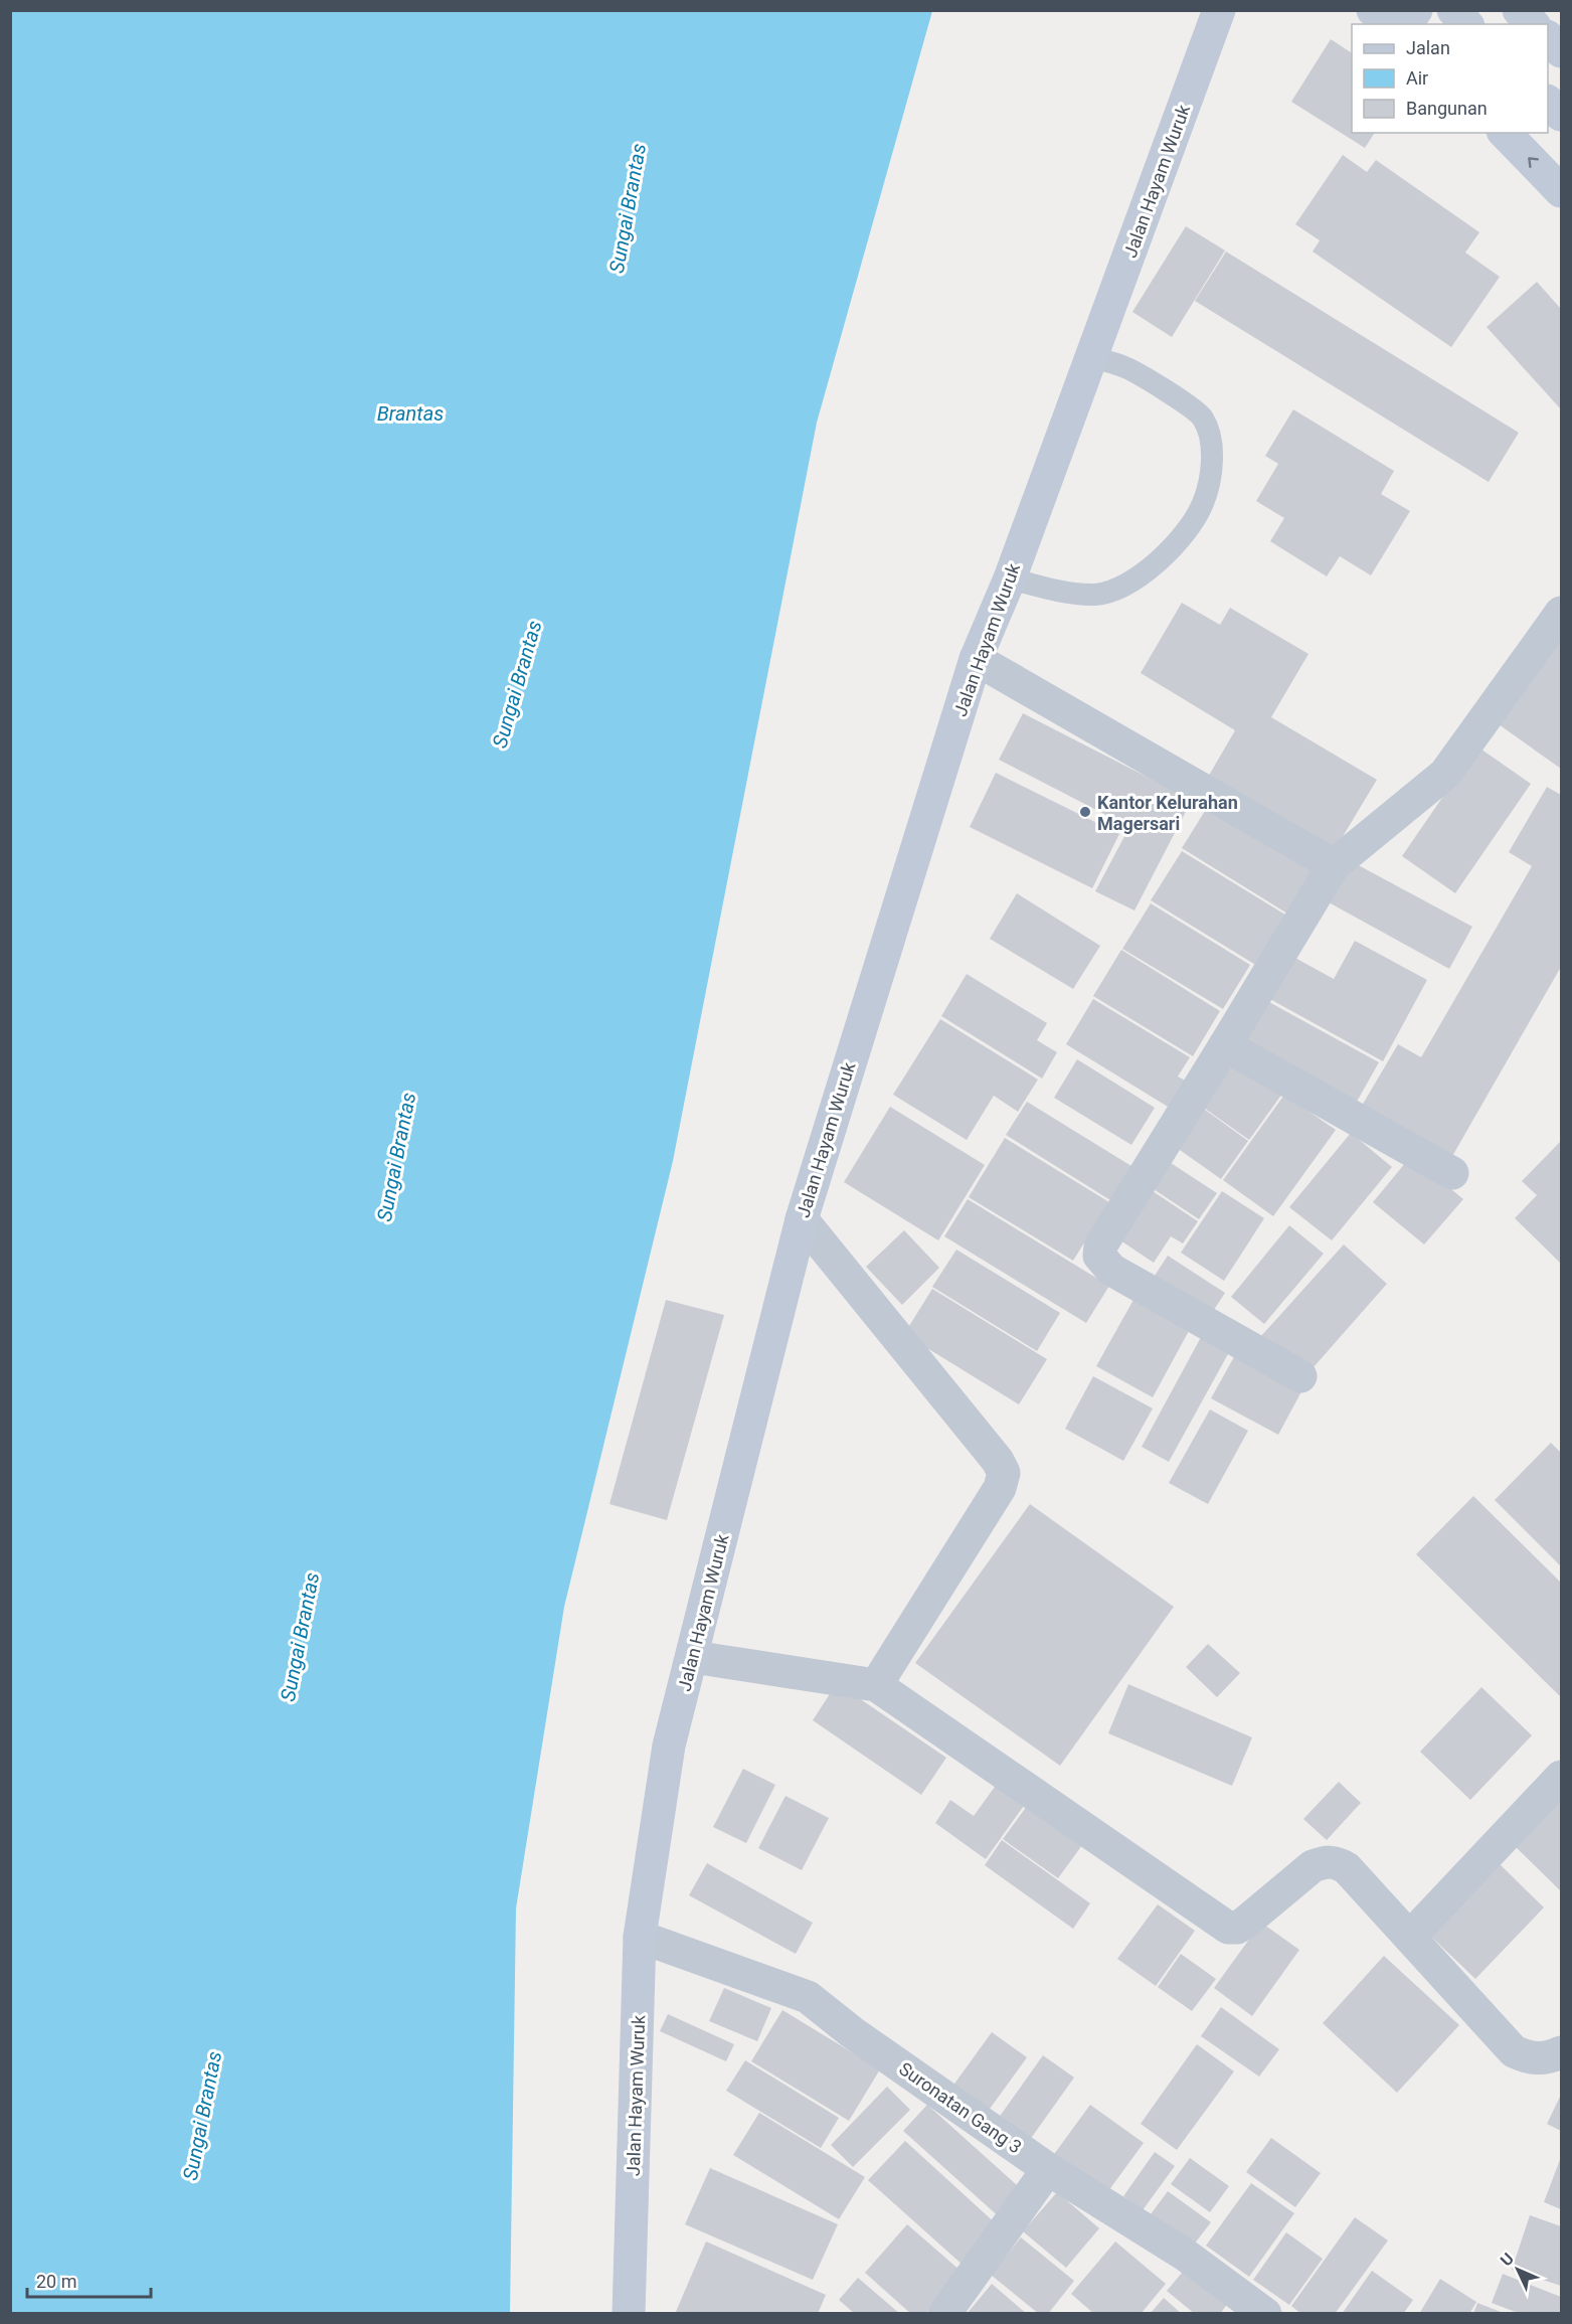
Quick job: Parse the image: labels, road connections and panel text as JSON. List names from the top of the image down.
{
  "streets": {
    "main road": ["Jalan Hayam Wuruk"],
    "street": ["Suronatan Gang 3"]
  },
  "crossings": [
    ["Jalan Hayam Wuruk", "Suronatan Gang 3"]
  ],
  "water": ["Sungai Brantas", "Brantas"],
  "places": ["Kantor Kelurahan Magersari"],
  "legend": ["Jalan", "Air", "Bangunan"],
  "scale_bar": "20 m",
  "north": "top left"
}
